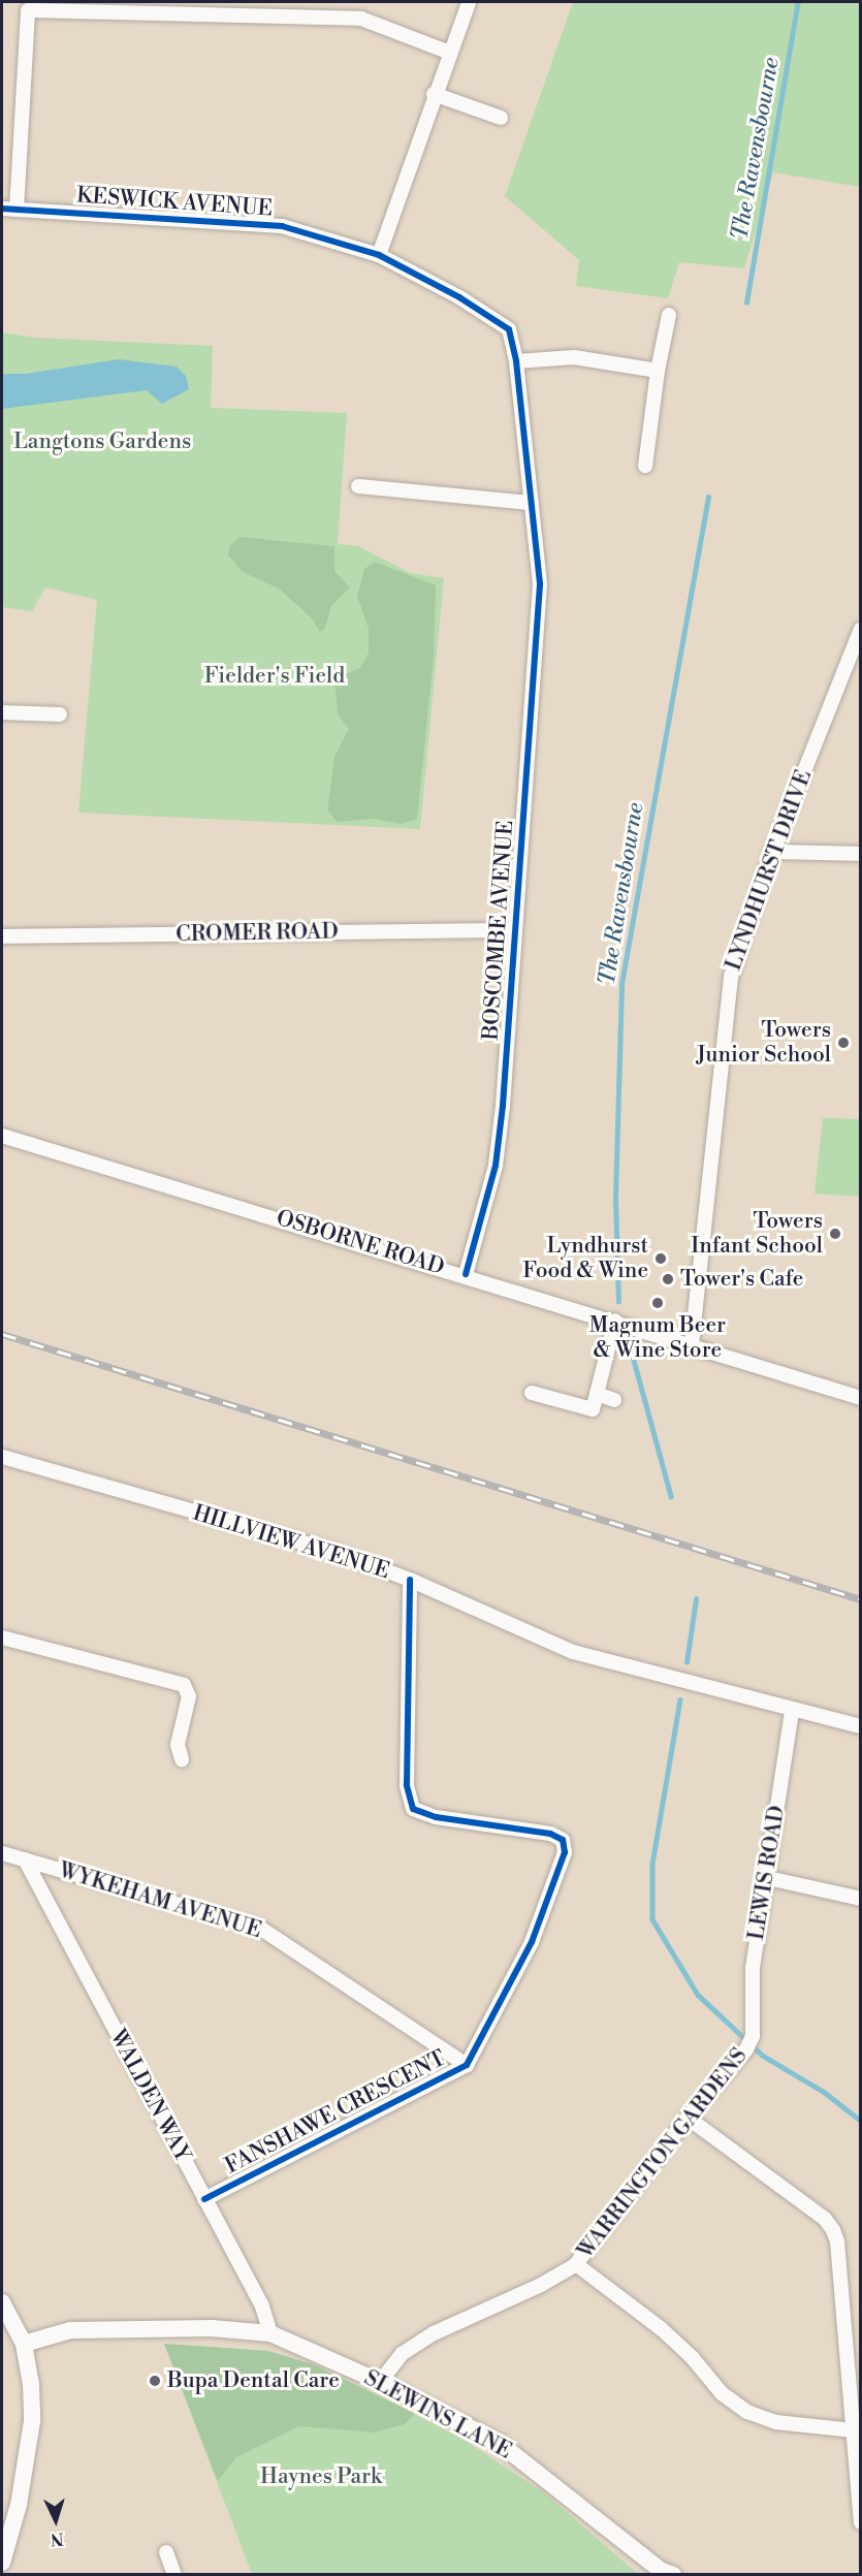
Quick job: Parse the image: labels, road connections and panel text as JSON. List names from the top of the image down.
{
  "streets": {
    "street": [
      "KESWICK AVENUE",
      "LYNDHURST DRIVE",
      "BOSCOMBE AVENUE",
      "CROMER ROAD",
      "OSBORNE ROAD",
      "HILLVIEW AVENUE",
      "LEWIS ROAD",
      "WYKEHAM AVENUE",
      "WALDEN WAY",
      "FANSHAWE CRESCENT",
      "WARRINGTON GARDENS",
      "SLEWINS LANE"
    ]
  },
  "crossings": [
    ["KESWICK AVENUE", "BOSCOMBE AVENUE"],
    ["LYNDHURST DRIVE", "OSBORNE ROAD"],
    ["BOSCOMBE AVENUE", "CROMER ROAD"],
    ["BOSCOMBE AVENUE", "OSBORNE ROAD"],
    ["HILLVIEW AVENUE", "LEWIS ROAD"],
    ["HILLVIEW AVENUE", "FANSHAWE CRESCENT"],
    ["LEWIS ROAD", "WARRINGTON GARDENS"],
    ["WYKEHAM AVENUE", "WALDEN WAY"],
    ["WYKEHAM AVENUE", "FANSHAWE CRESCENT"],
    ["WALDEN WAY", "FANSHAWE CRESCENT"],
    ["WALDEN WAY", "SLEWINS LANE"],
    ["WARRINGTON GARDENS", "SLEWINS LANE"]
  ],
  "water": ["The Ravensbourne"],
  "parks": ["Langtons Gardens", "Fielder's Field", "Haynes Park"],
  "places": [
    "Towers Junior School",
    "Towers Infant School",
    "Lyndhurst Food & Wine",
    "Tower's Cafe",
    "Magnum Beer & Wine Store",
    "Bupa Dental Care"
  ],
  "north": "bottom"
}
